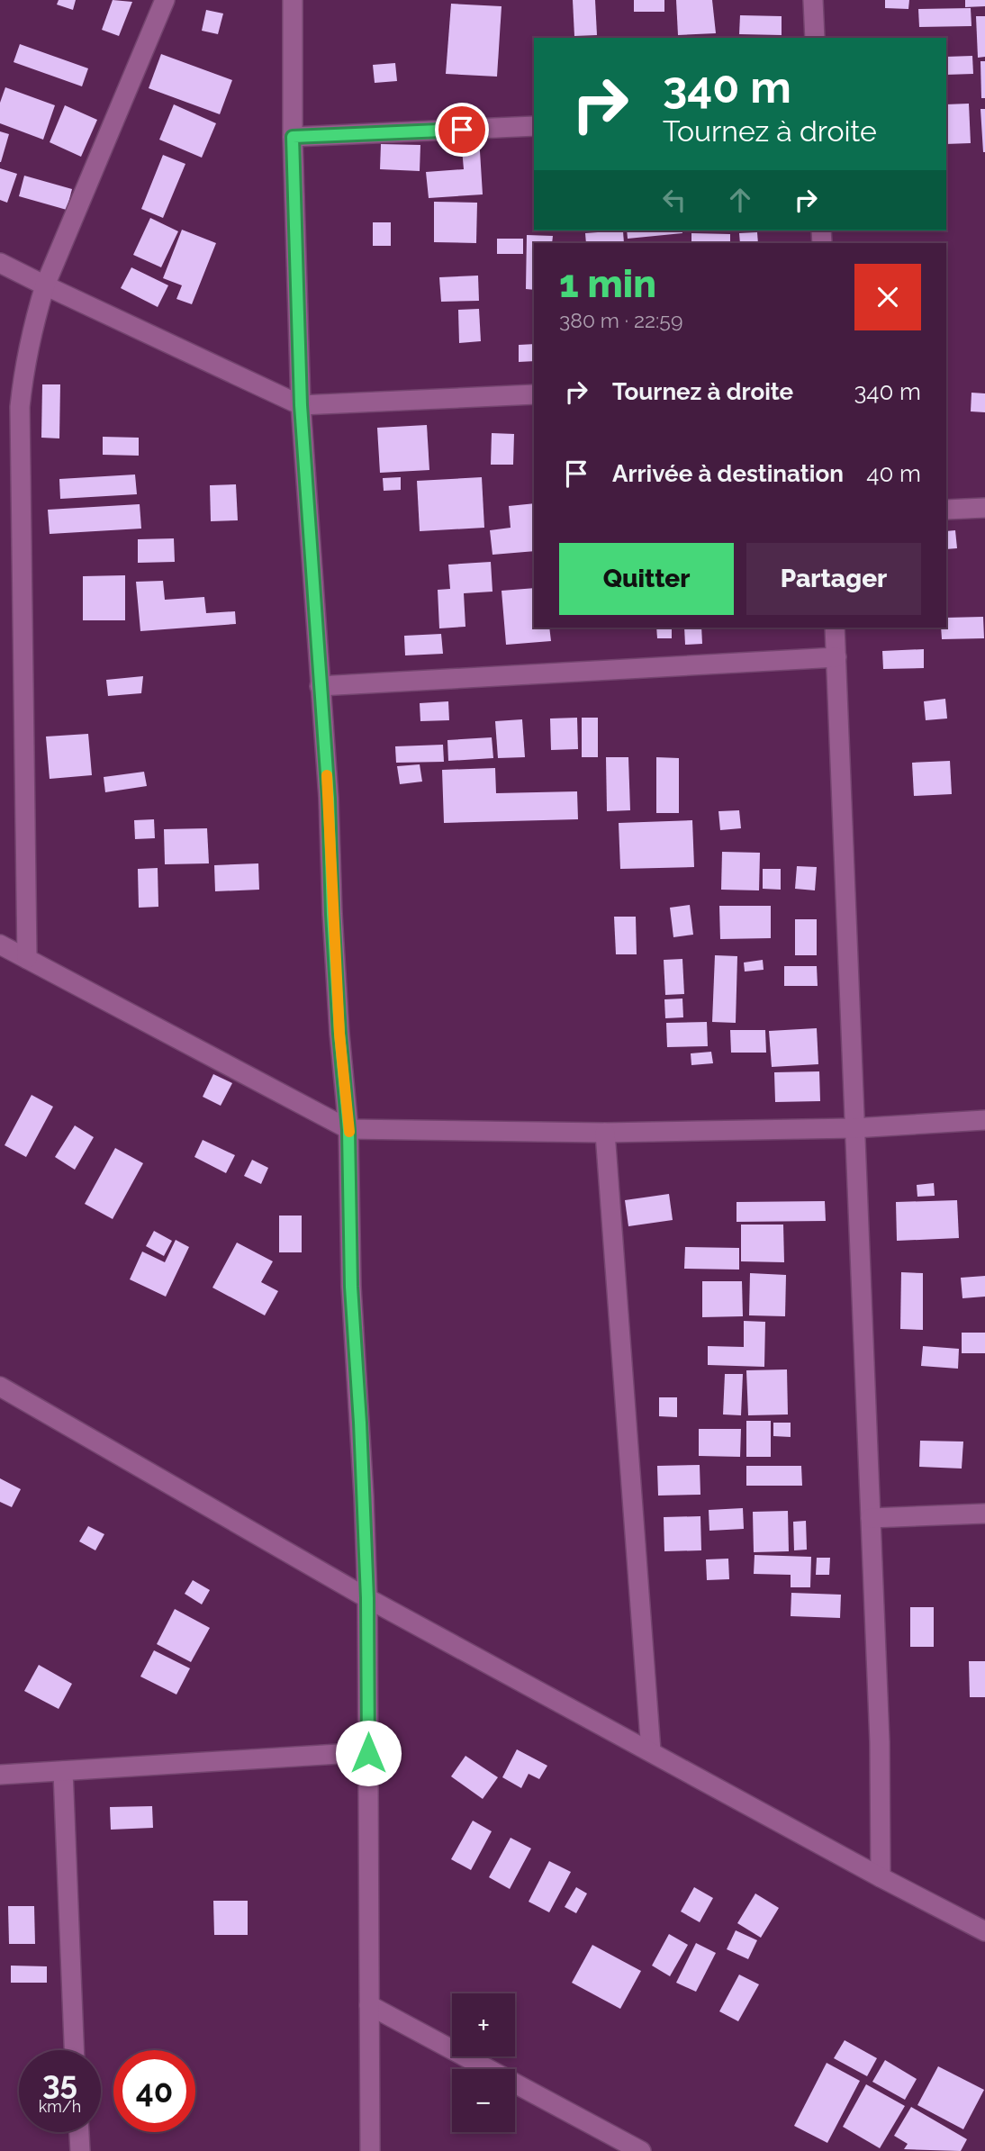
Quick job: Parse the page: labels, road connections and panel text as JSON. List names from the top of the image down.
{
  "page": {
    "turn": ["340 m", "Tournez à droite"],
    "heading": ["1 min", "380 m · 22:59"],
    "list": [
      {
        "name": "Tournez à droite",
        "value": "340 m"
      },
      {
        "name": "Arrivée à destination",
        "value": "40 m"
      }
    ],
    "buttons": ["Quitter", "Partager"],
    "map_buttons": ["+", "−"],
    "speed": "35 km/h",
    "limit": "40"
  }
}
